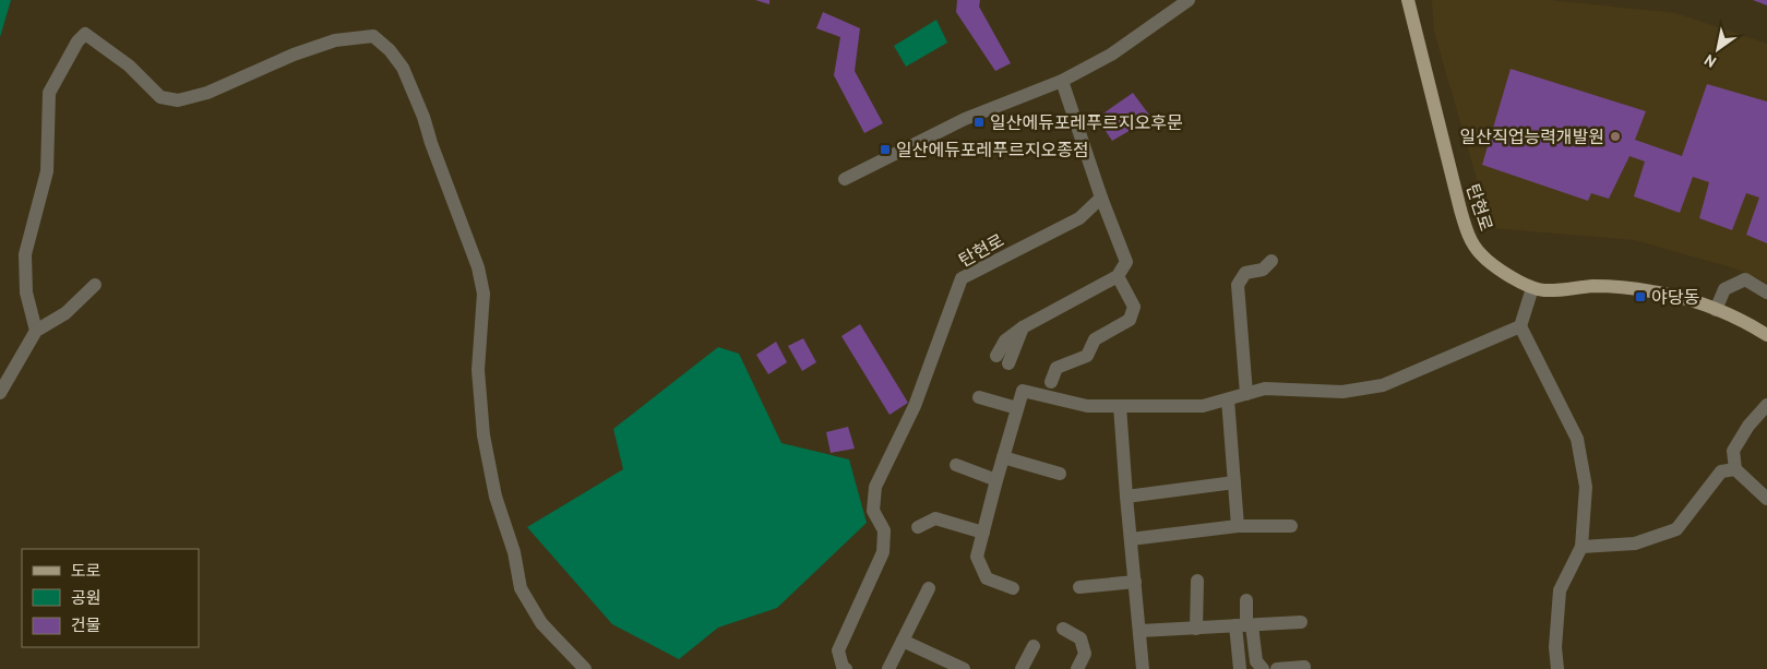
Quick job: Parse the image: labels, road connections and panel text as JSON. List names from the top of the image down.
{
  "streets": {
    "main road": ["탄현로"]
  },
  "places": {
    "transit": ["일산에듀포레푸르지오후문", "일산에듀포레푸르지오종점", "야당동"],
    "other": ["일산직업능력개발원"]
  },
  "legend": ["도로", "공원", "건물"],
  "north": "bottom left"
}
